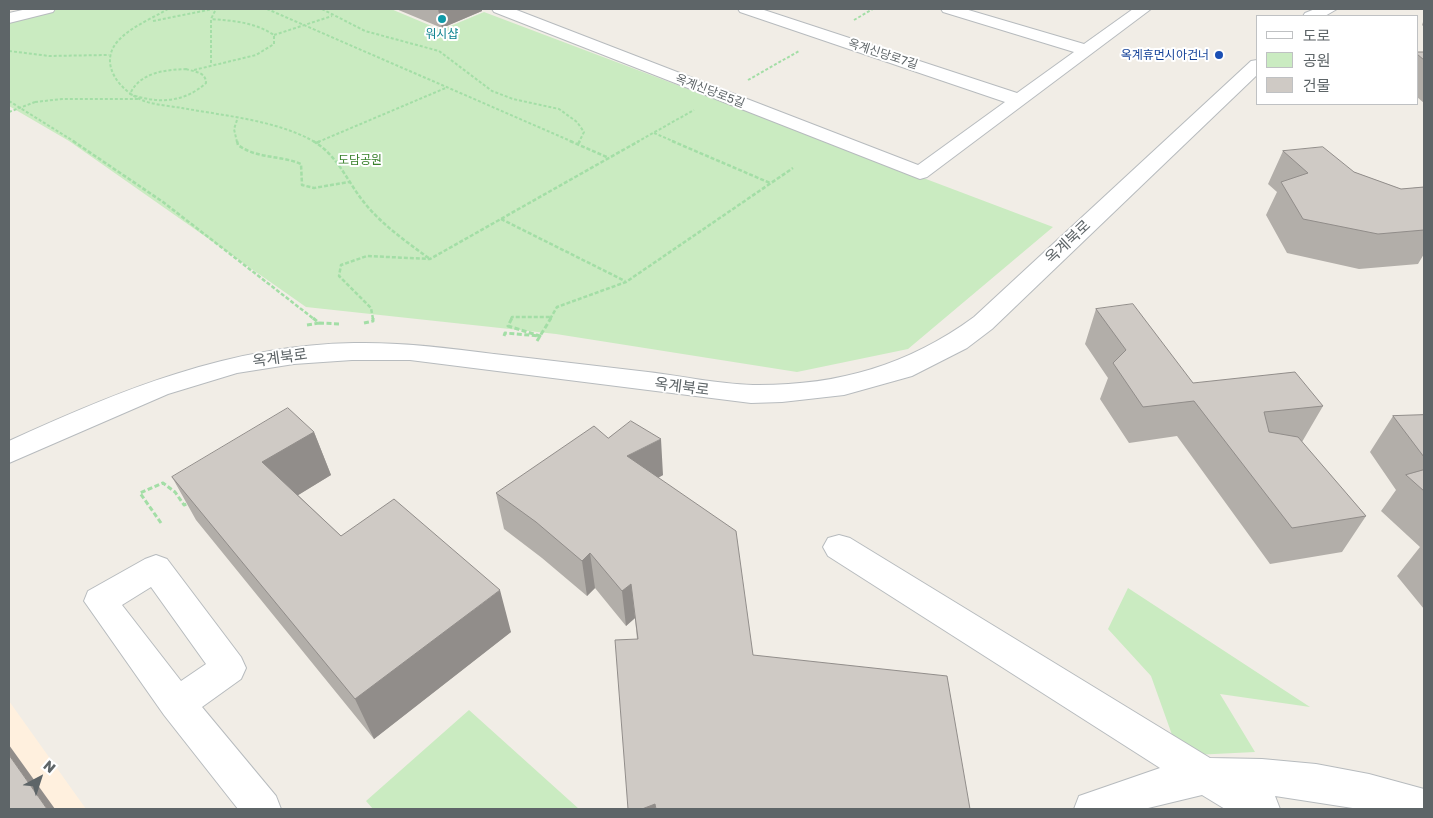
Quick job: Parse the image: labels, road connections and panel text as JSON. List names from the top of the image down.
{
  "streets": {
    "street": ["옥계신당로7길", "옥계신당로5길", "옥계북로"]
  },
  "crossings": [
    ["옥계신당로7길", "옥계신당로5길"]
  ],
  "parks": ["도담공원"],
  "places": ["워시샵", "옥계휴먼시아건너"],
  "legend": ["도로", "공원", "건물"],
  "north": "top right"
}
